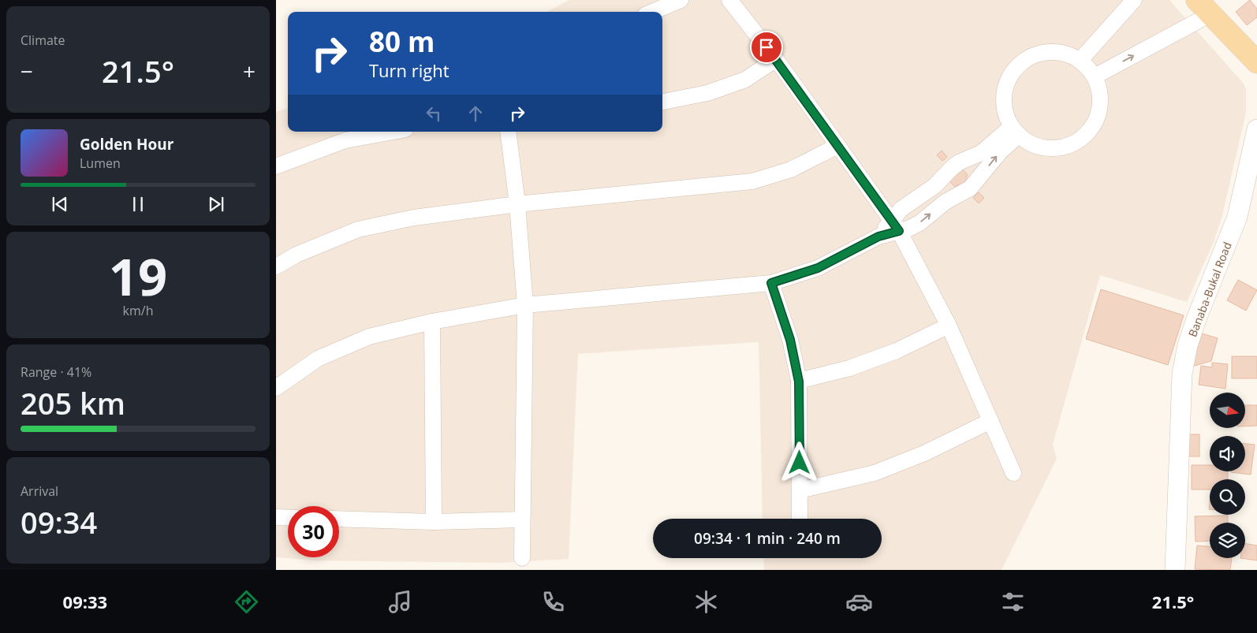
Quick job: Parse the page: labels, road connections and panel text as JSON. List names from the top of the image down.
{
  "streets": {
    "street": ["Banaba-Bukal Road"]
  },
  "north": "right",
  "page": {
    "tile": [
      "Climate",
      ["19", "km/h"],
      ["Range · 41%", "205 km"],
      ["Arrival", "09:34"]
    ],
    "turn": ["80 m", "Turn right"],
    "heat": ["−", "21.5°", "+"],
    "song": ["Golden Hour", "Lumen"],
    "limit": "30",
    "trip": "09:34 · 1 min · 240 m",
    "tabs": ["09:33", "21.5°"]
  }
}
